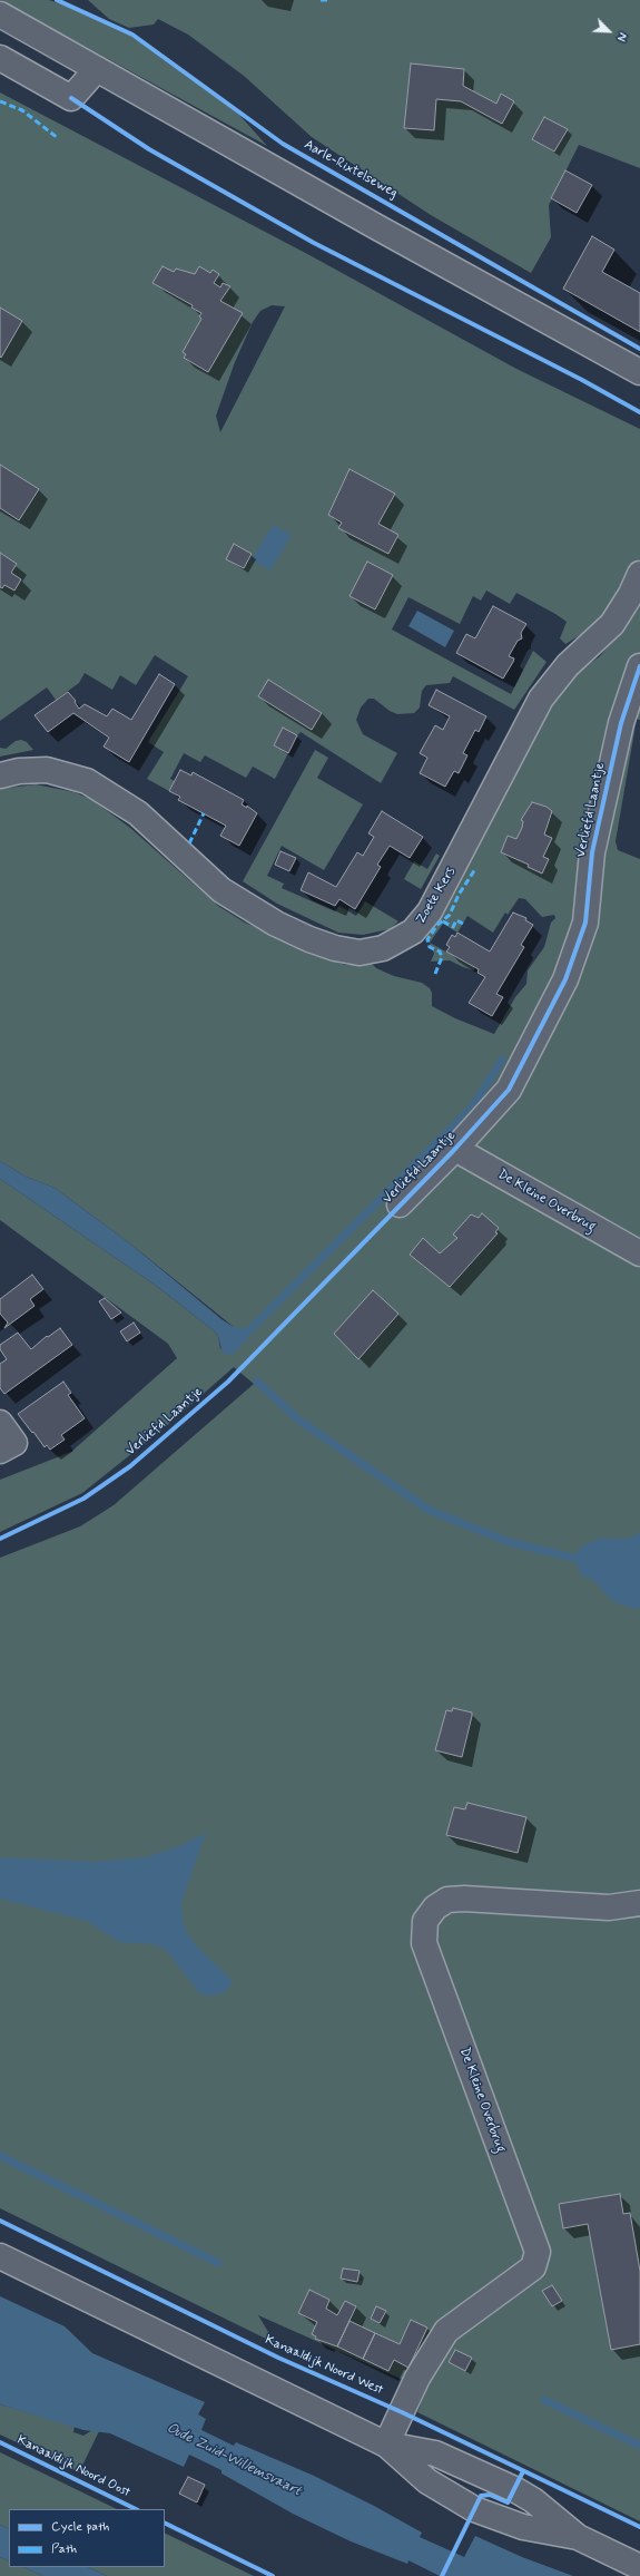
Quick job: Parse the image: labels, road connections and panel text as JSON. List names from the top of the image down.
{
  "streets": {
    "street": ["Verliefd Laantje", "Zoete Kers", "De Kleine Overbrug"],
    "cycle path": ["Aarle-Rixtelseweg", "Kanaaldijk Noord West", "Kanaaldijk Noord Oost"]
  },
  "crossings": [
    ["Verliefd Laantje", "De Kleine Overbrug"]
  ],
  "water": ["Oude Zuid-Willemsvaart"],
  "legend": ["Cycle path", "Path"],
  "north": "bottom right"
}
